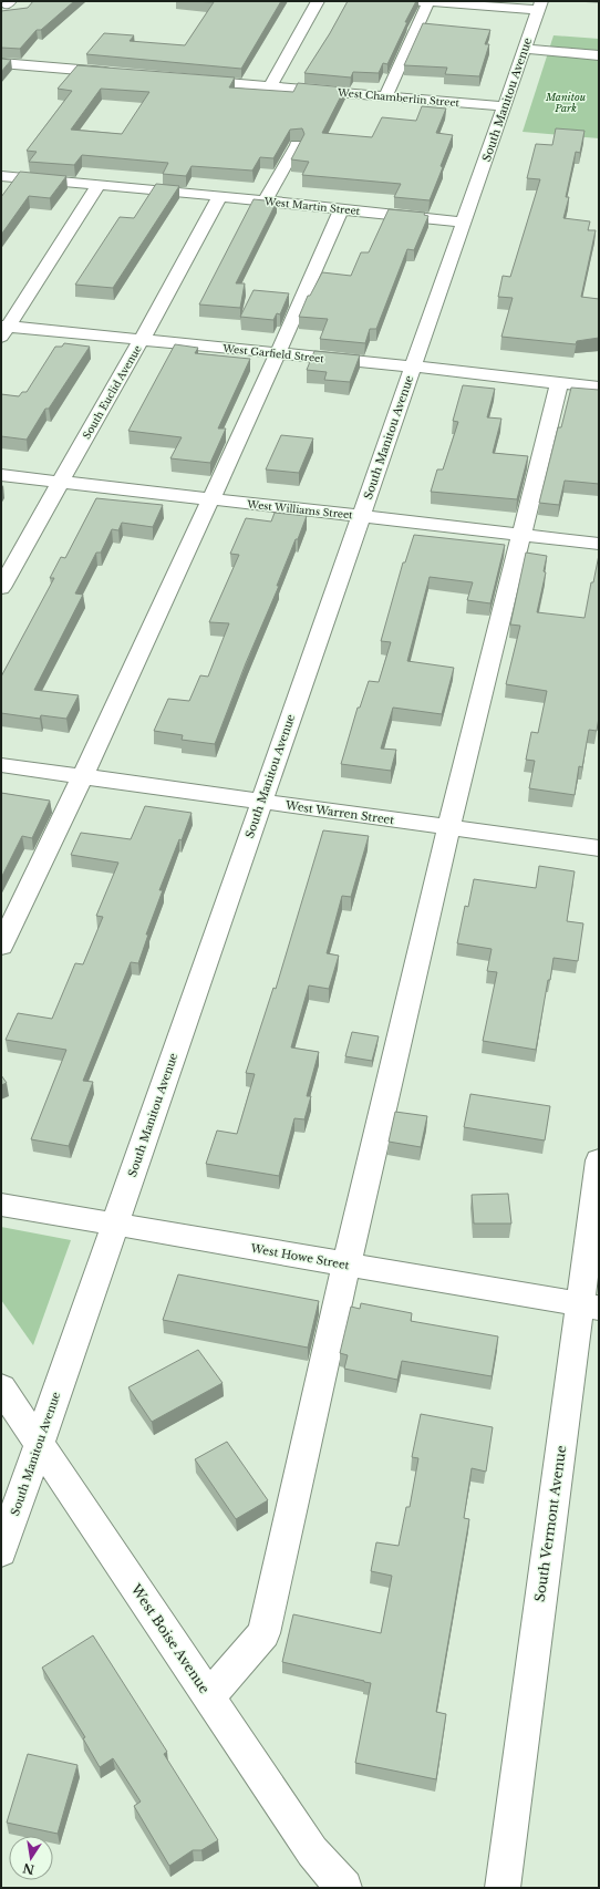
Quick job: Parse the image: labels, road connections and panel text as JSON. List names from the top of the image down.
{
  "streets": {
    "street": [
      "West Chamberlin Street",
      "South Manitou Avenue",
      "West Martin Street",
      "West Garfield Street",
      "South Euclid Avenue",
      "West Williams Street",
      "West Warren Street",
      "West Howe Street",
      "South Vermont Avenue",
      "West Boise Avenue"
    ]
  },
  "crossings": [
    ["West Chamberlin Street", "South Manitou Avenue"],
    ["South Manitou Avenue", "West Martin Street"],
    ["South Manitou Avenue", "West Garfield Street"],
    ["South Manitou Avenue", "West Williams Street"],
    ["South Manitou Avenue", "West Warren Street"],
    ["South Manitou Avenue", "West Howe Street"],
    ["South Manitou Avenue", "West Boise Avenue"],
    ["West Martin Street", "South Euclid Avenue"],
    ["West Garfield Street", "South Euclid Avenue"],
    ["South Euclid Avenue", "West Williams Street"],
    ["West Howe Street", "South Vermont Avenue"]
  ],
  "parks": ["Manitou Park"],
  "north": "bottom"
}
